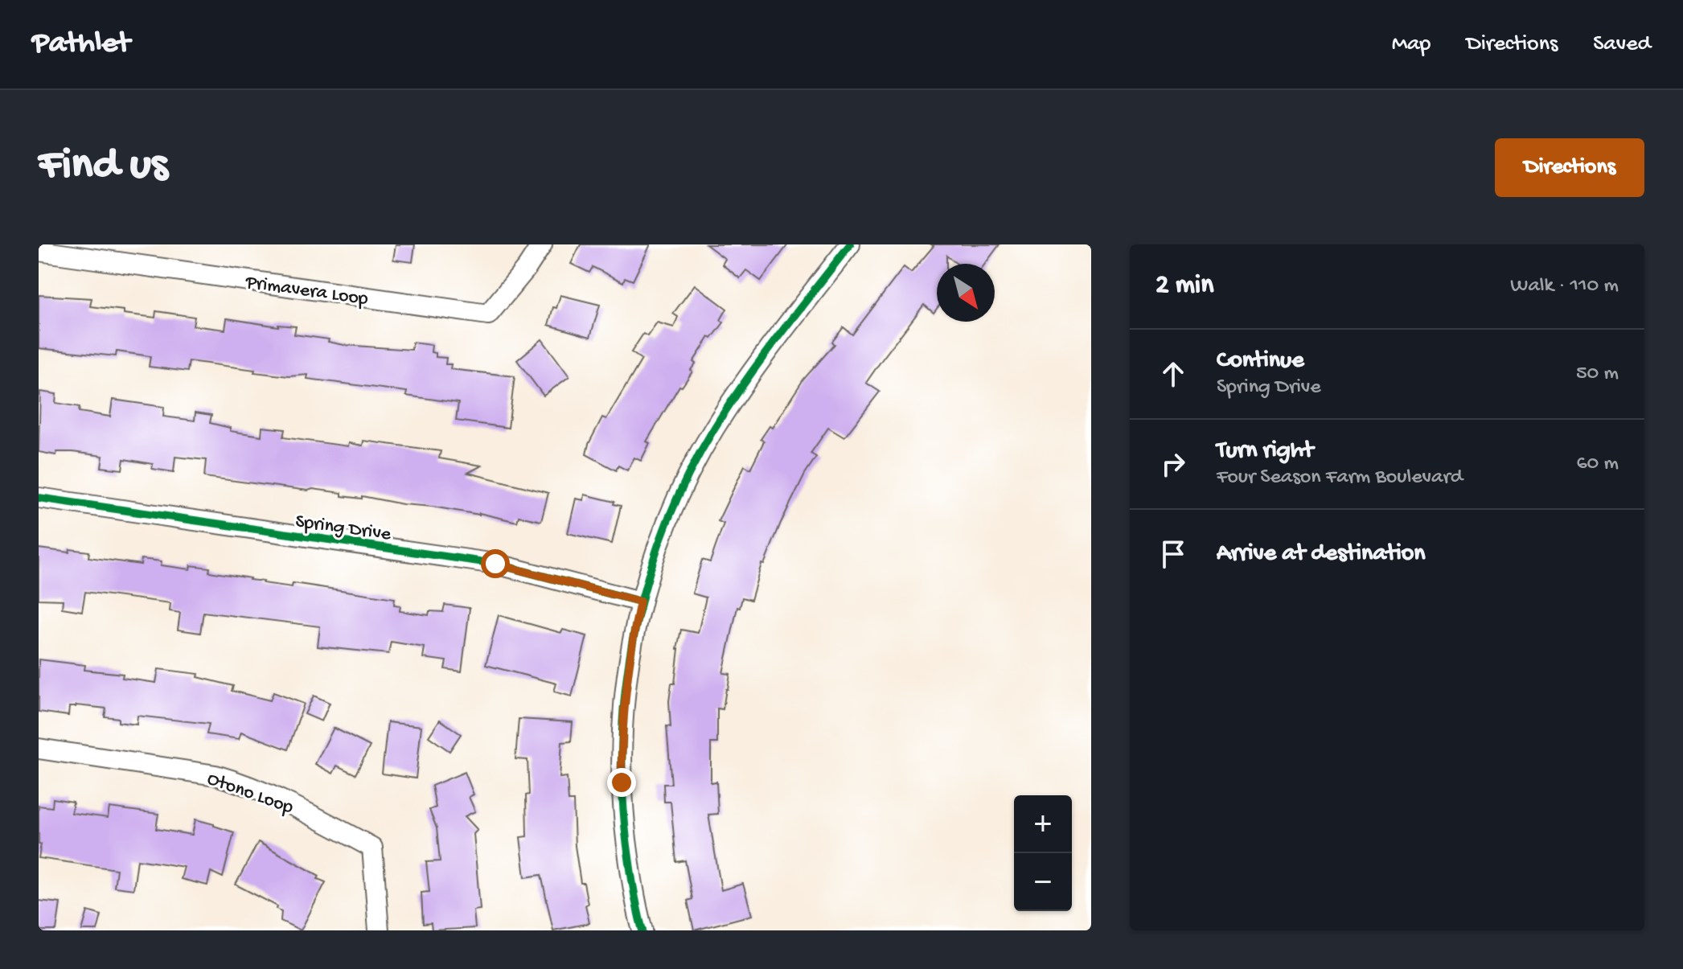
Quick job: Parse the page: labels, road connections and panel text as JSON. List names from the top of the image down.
{
  "streets": {
    "street": ["Primavera Loop", "Spring Drive", "Otono Loop"]
  },
  "north": "bottom right",
  "page": {
    "header": "Pathlet",
    "nav": ["Map", "Directions", "Saved"],
    "buttons": "Directions",
    "title": "Find us",
    "heading": ["2 min", "Walk · 110 m"],
    "list": [
      ["Continue", "Spring Drive", "50 m"],
      ["Turn right", "Four Season Farm Boulevard", "60 m"],
      "Arrive at destination"
    ],
    "map_buttons": ["+", "−"]
  }
}
